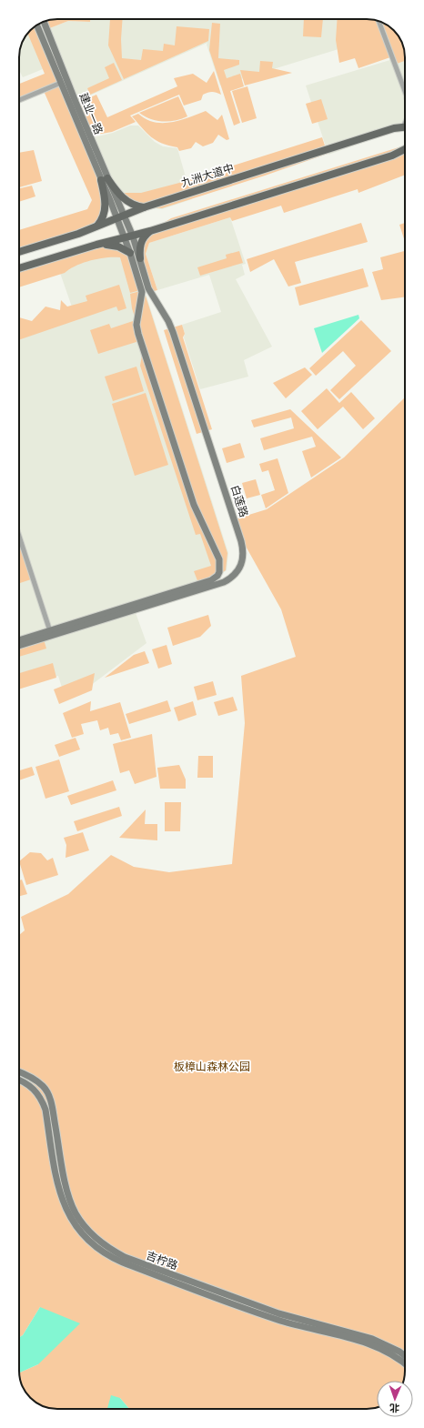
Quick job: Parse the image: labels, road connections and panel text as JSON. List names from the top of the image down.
{
  "streets": {
    "main road": [
      "建业一路",
      "九洲大道中",
      "白莲路",
      "吉柠路"
    ]
  },
  "crossings": [
    ["建业一路", "九洲大道中"],
    ["建业一路", "白莲路"],
    ["九洲大道中", "白莲路"]
  ],
  "parks": ["板樟山森林公园"],
  "north": "bottom"
}
